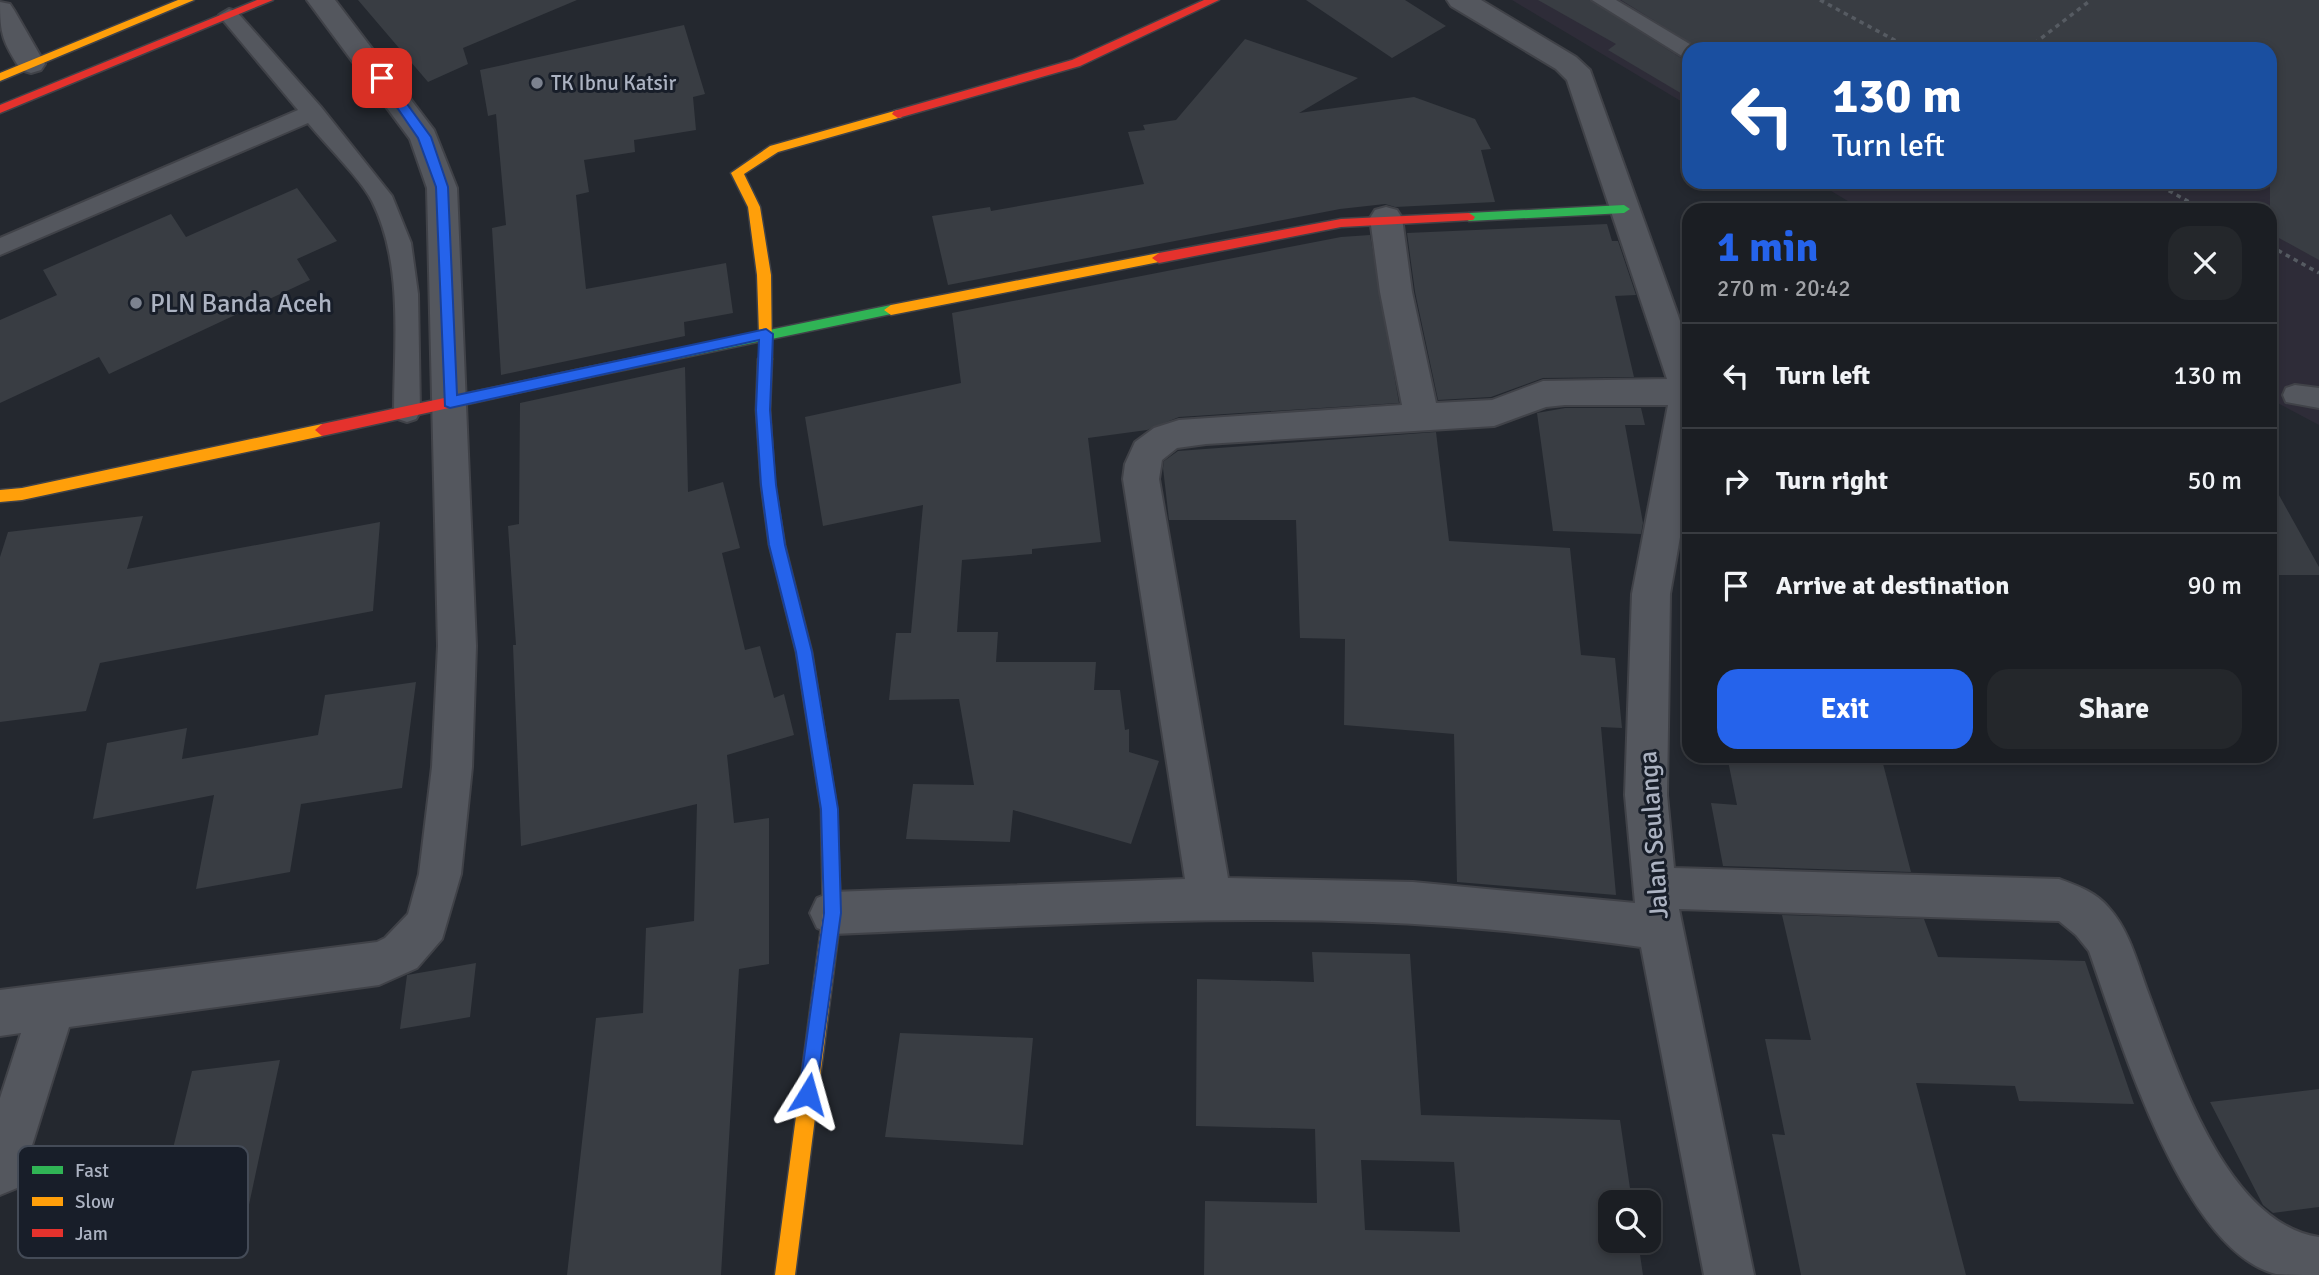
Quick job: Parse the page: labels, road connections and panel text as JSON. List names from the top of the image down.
{
  "streets": {
    "street": ["Jalan Seulanga"]
  },
  "places": ["TK Ibnu Katsir", "PLN Banda Aceh"],
  "legend": ["Fast", "Slow", "Jam"],
  "page": {
    "turn": ["130 m", "Turn left"],
    "heading": ["1 min", "270 m · 20:42"],
    "list": [
      {
        "name": "Turn left",
        "value": "130 m"
      },
      {
        "name": "Turn right",
        "value": "50 m"
      },
      {
        "name": "Arrive at destination",
        "value": "90 m"
      }
    ],
    "buttons": ["Exit", "Share"]
  }
}
